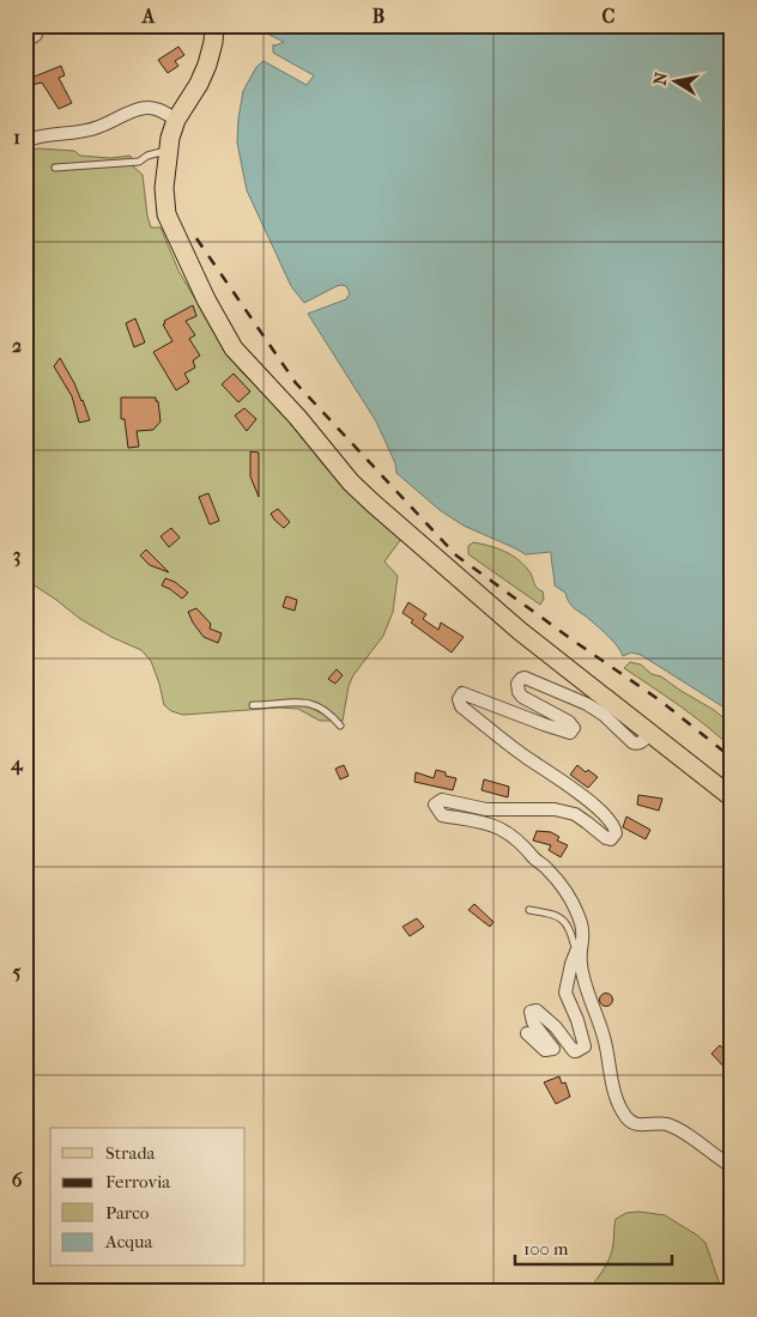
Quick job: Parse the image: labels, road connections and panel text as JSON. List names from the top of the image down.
{
  "legend": [
    "Strada",
    "Ferrovia",
    "Parco",
    "Acqua"
  ],
  "scale_bar": "100 m",
  "north": "left",
  "grid": {
    "columns": ["A", "B", "C"],
    "rows": [
      "1",
      "2",
      "3",
      "4",
      "5",
      "6"
    ]
  }
}
